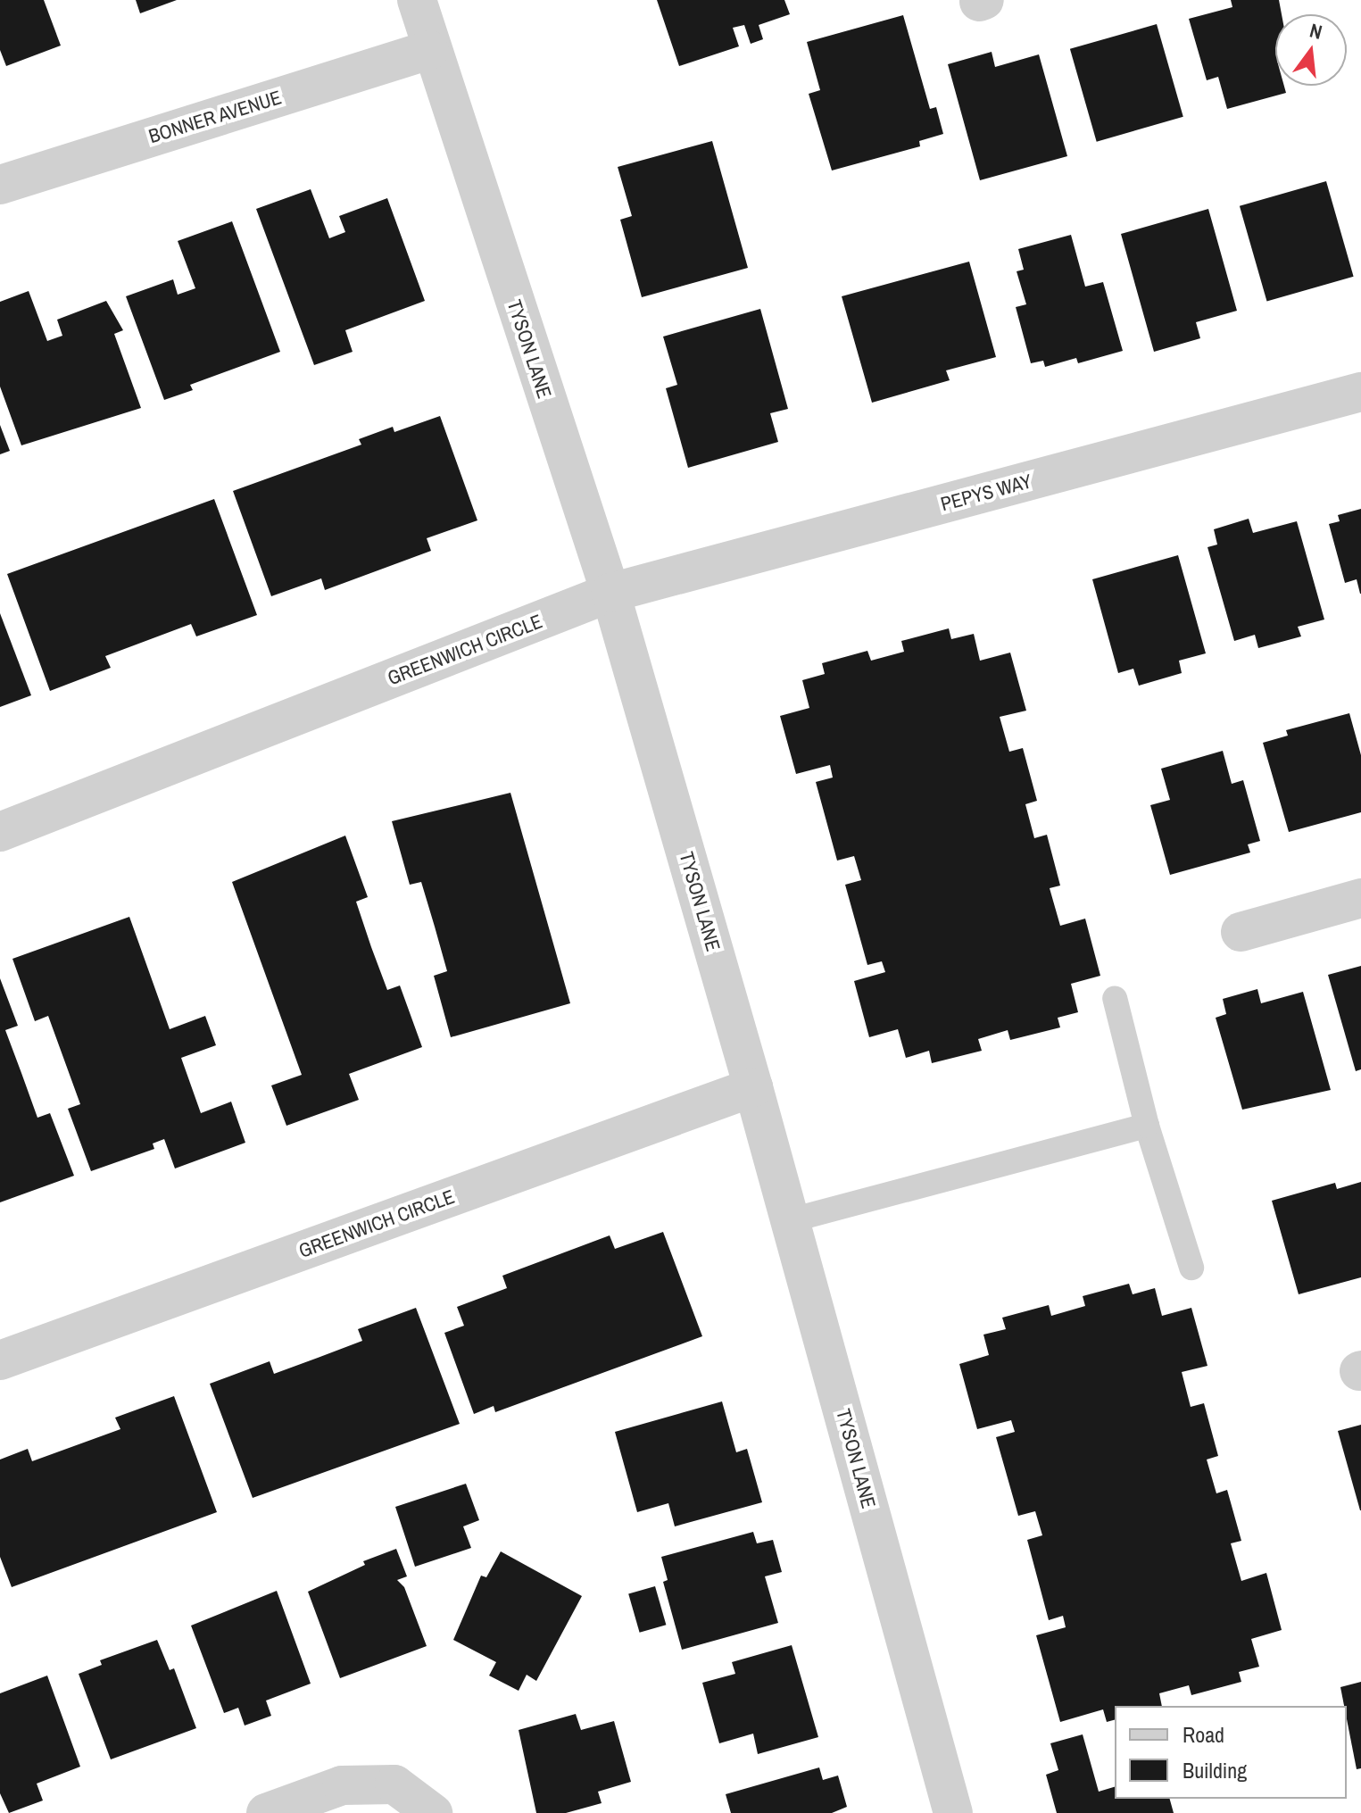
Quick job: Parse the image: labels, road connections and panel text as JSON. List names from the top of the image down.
{
  "streets": {
    "street": [
      "BONNER AVENUE",
      "TYSON LANE",
      "PEPYS WAY",
      "GREENWICH CIRCLE"
    ]
  },
  "crossings": [
    ["BONNER AVENUE", "TYSON LANE"],
    ["TYSON LANE", "PEPYS WAY"],
    ["TYSON LANE", "GREENWICH CIRCLE"],
    ["PEPYS WAY", "GREENWICH CIRCLE"]
  ],
  "legend": ["Road", "Building"],
  "north": "top"
}
